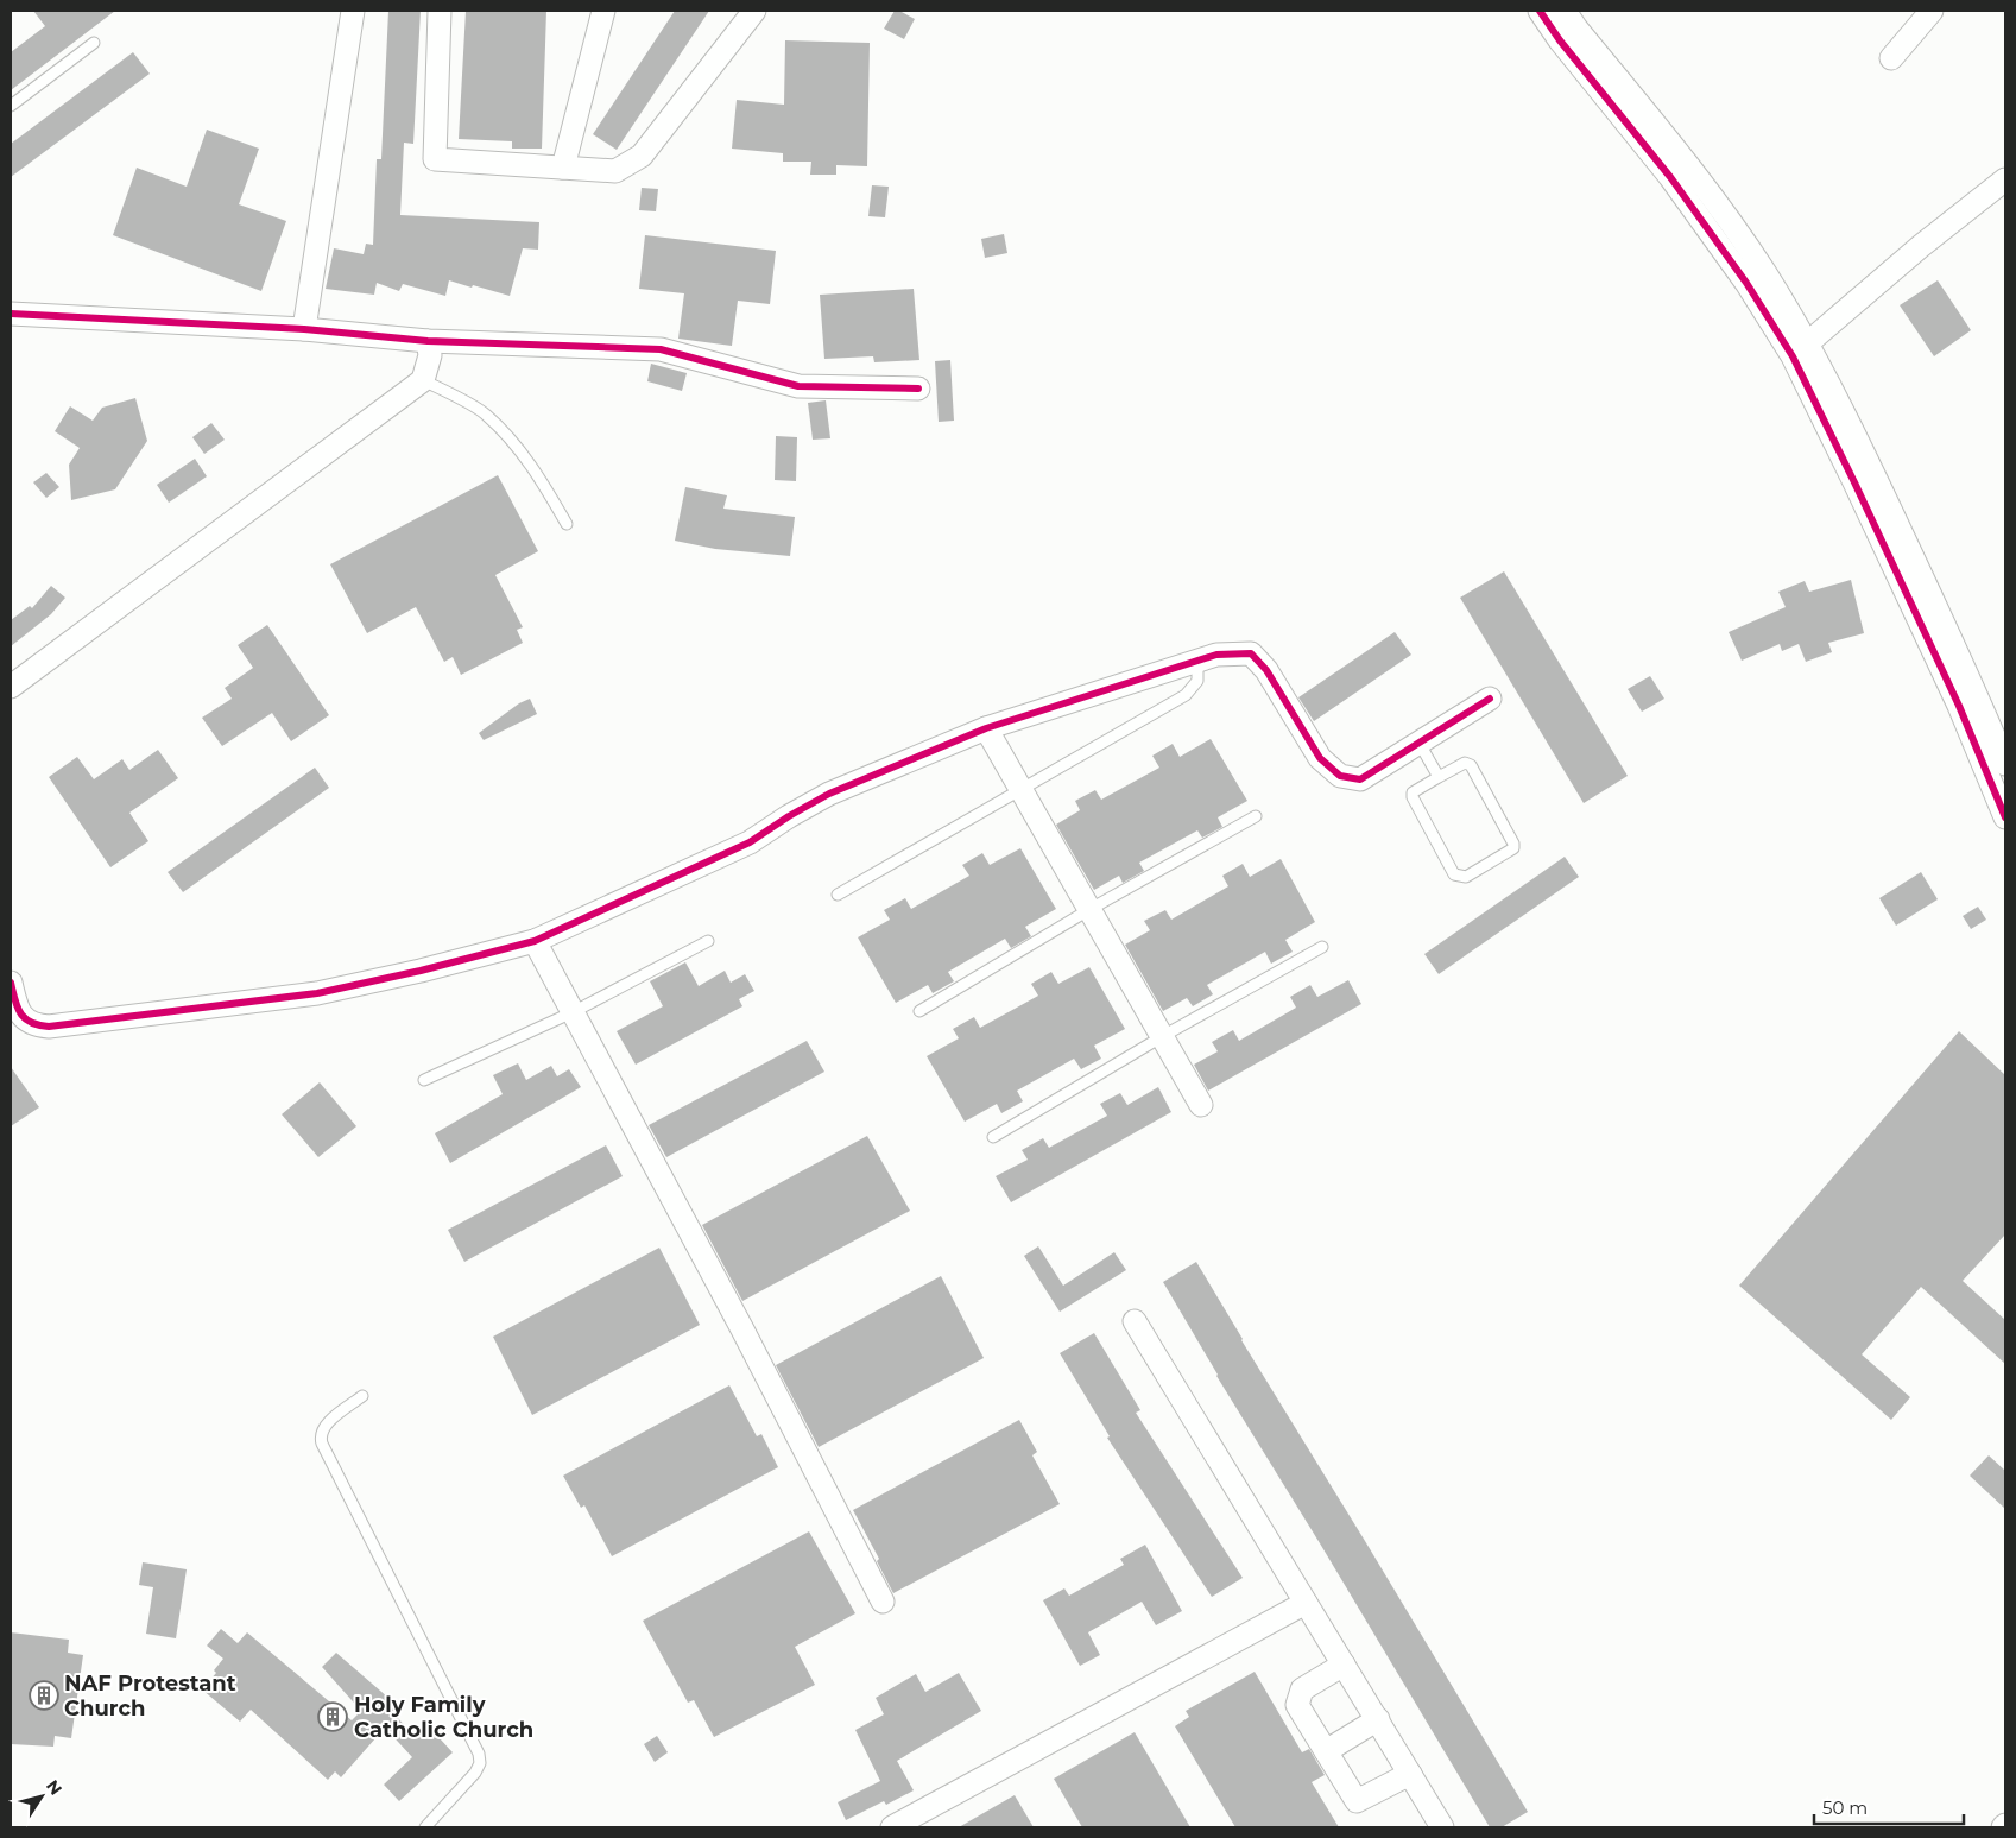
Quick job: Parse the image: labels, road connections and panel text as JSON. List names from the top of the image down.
{
  "places": {
    "building": ["NAF Protestant Church", "Holy Family Catholic Church"]
  },
  "scale_bar": "50 m",
  "north": "top right"
}
